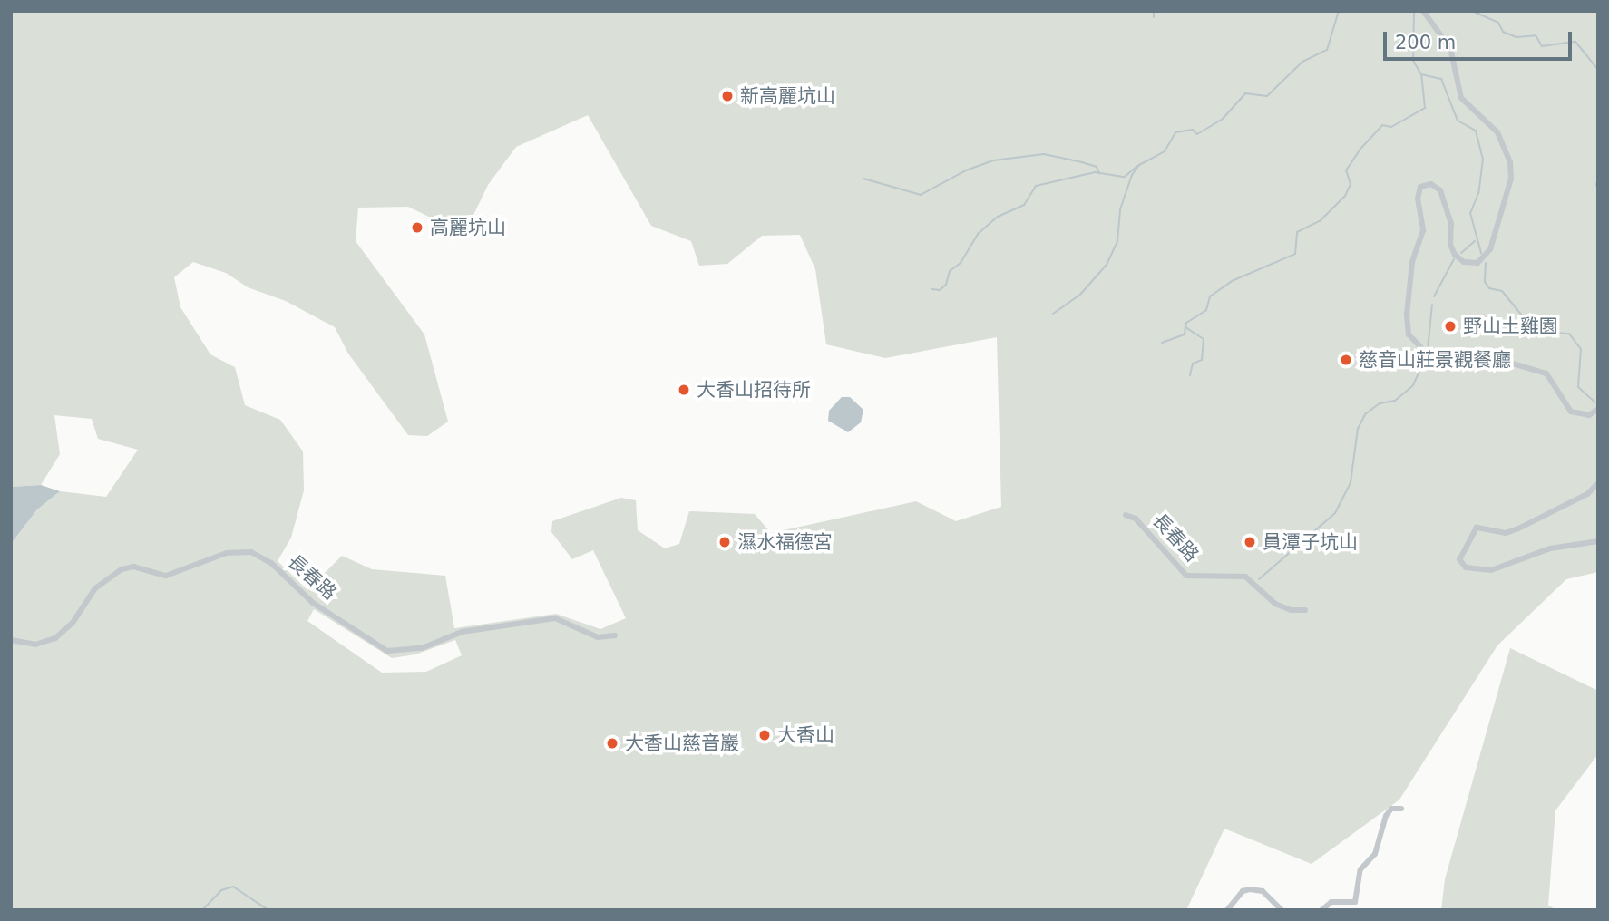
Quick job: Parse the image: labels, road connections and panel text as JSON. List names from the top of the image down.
{
  "streets": {
    "street": ["長春路"]
  },
  "places": [
    "新高麗坑山",
    "高麗坑山",
    "野山土雞園",
    "慈音山莊景觀餐廳",
    "大香山招待所",
    "濕水福德宮",
    "員潭子坑山",
    "大香山",
    "大香山慈音巖"
  ],
  "scale_bar": "200 m"
}
